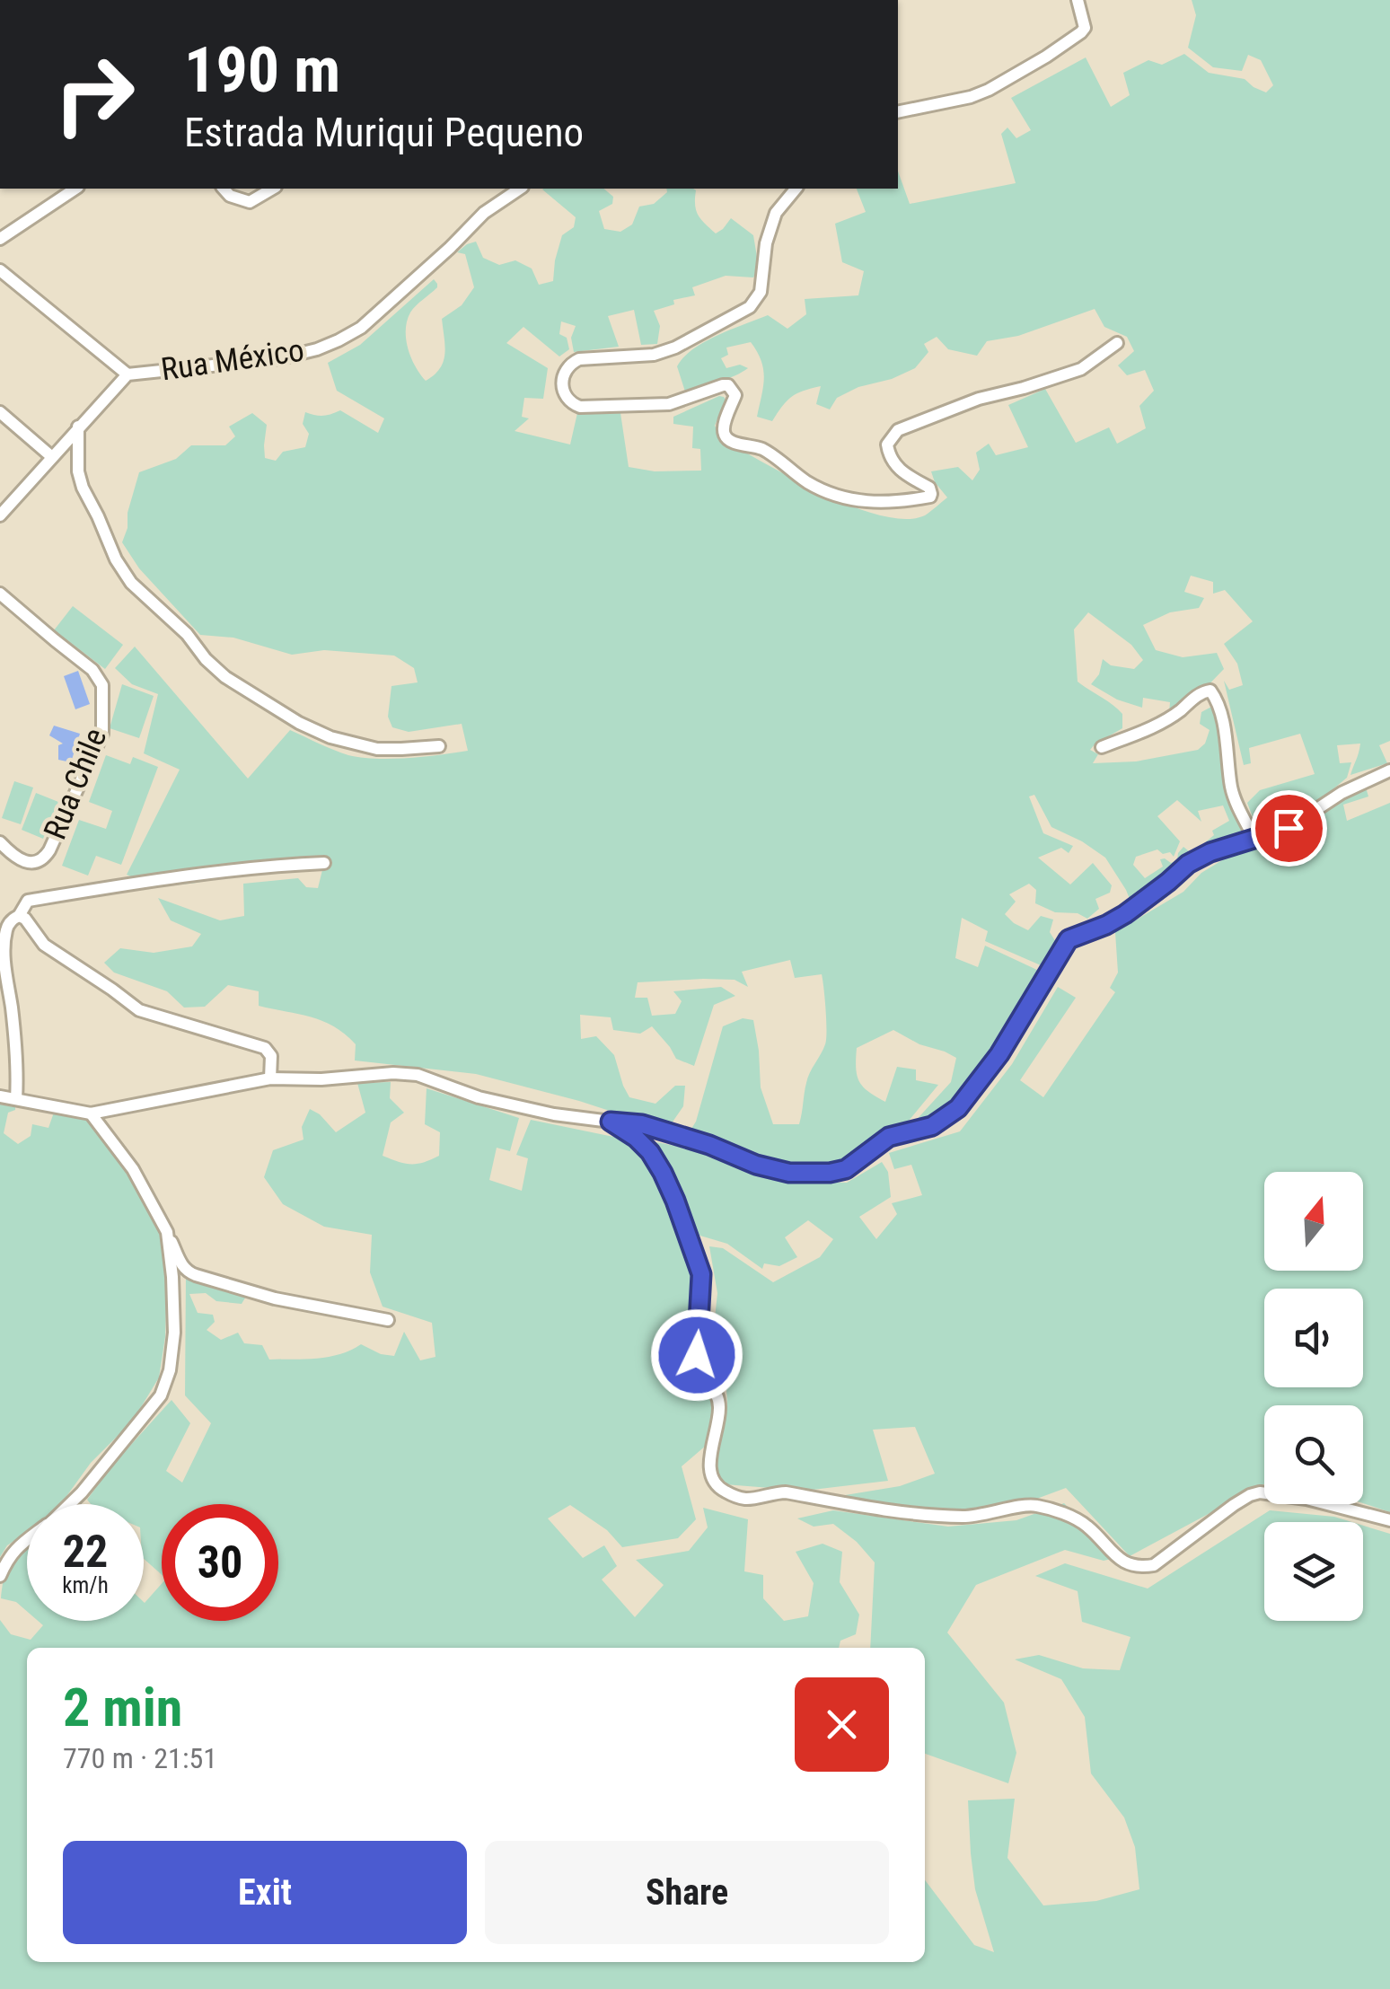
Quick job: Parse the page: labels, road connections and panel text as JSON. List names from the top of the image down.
{
  "streets": {
    "street": ["Rua México", "Rua Chile"]
  },
  "north": "top",
  "page": {
    "turn": ["190 m", "Estrada Muriqui Pequeno"],
    "speed": "22 km/h",
    "limit": "30",
    "heading": ["2 min", "770 m · 21:51"],
    "buttons": ["Exit", "Share"]
  }
}
